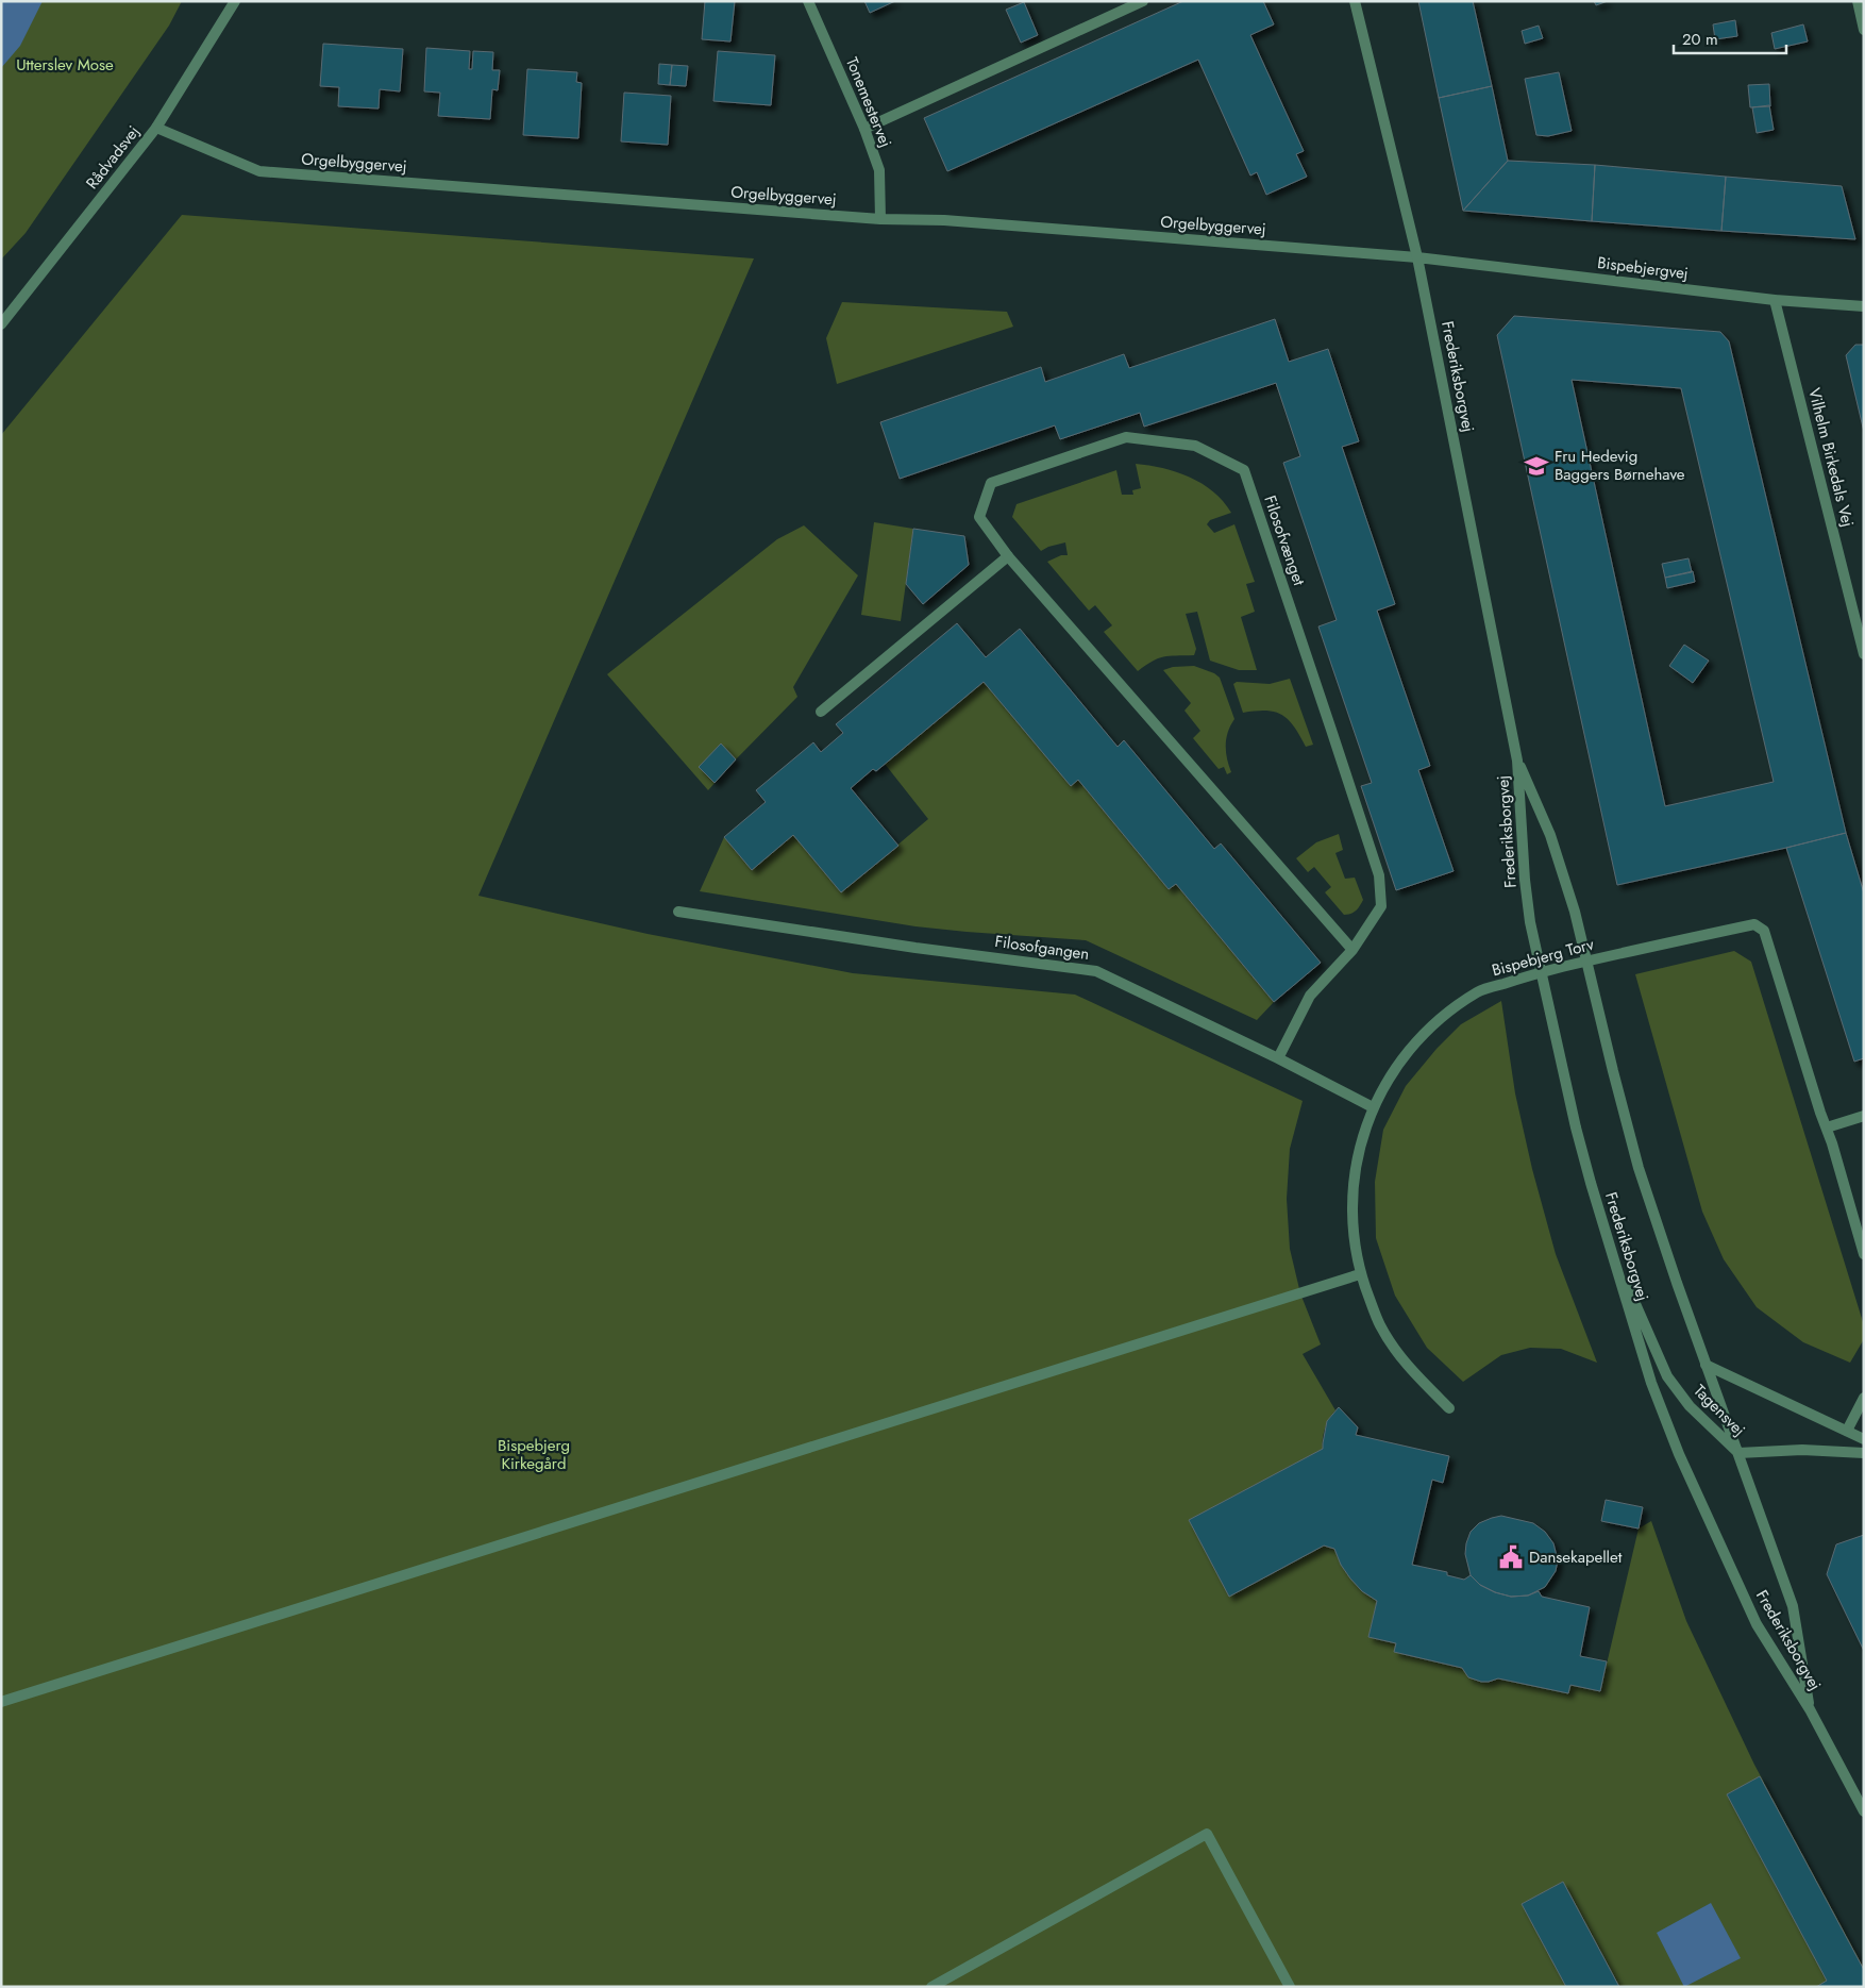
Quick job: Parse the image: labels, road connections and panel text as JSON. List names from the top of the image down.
{
  "streets": {
    "street": [
      "Tonemestervej",
      "Rådvadsvej",
      "Orgelbyggervej",
      "Bispebjergvej",
      "Frederiksborgvej",
      "Vilhelm Birkedals Vej",
      "Filosofvænget",
      "Filosofgangen",
      "Bispebjerg Torv",
      "Tagensvej"
    ]
  },
  "crossings": [
    ["Tonemestervej", "Orgelbyggervej"],
    ["Rådvadsvej", "Orgelbyggervej"],
    ["Orgelbyggervej", "Bispebjergvej"],
    ["Orgelbyggervej", "Frederiksborgvej"],
    ["Bispebjergvej", "Frederiksborgvej"],
    ["Bispebjergvej", "Vilhelm Birkedals Vej"],
    ["Frederiksborgvej", "Bispebjerg Torv"],
    ["Frederiksborgvej", "Tagensvej"],
    ["Filosofvænget", "Filosofgangen"],
    ["Filosofgangen", "Bispebjerg Torv"]
  ],
  "parks": ["Utterslev Mose", "Bispebjerg Kirkegård"],
  "places": {
    "school or university": ["Fru Hedevig Baggers Børnehave"],
    "public building": ["Dansekapellet"]
  },
  "scale_bar": "20 m"
}
